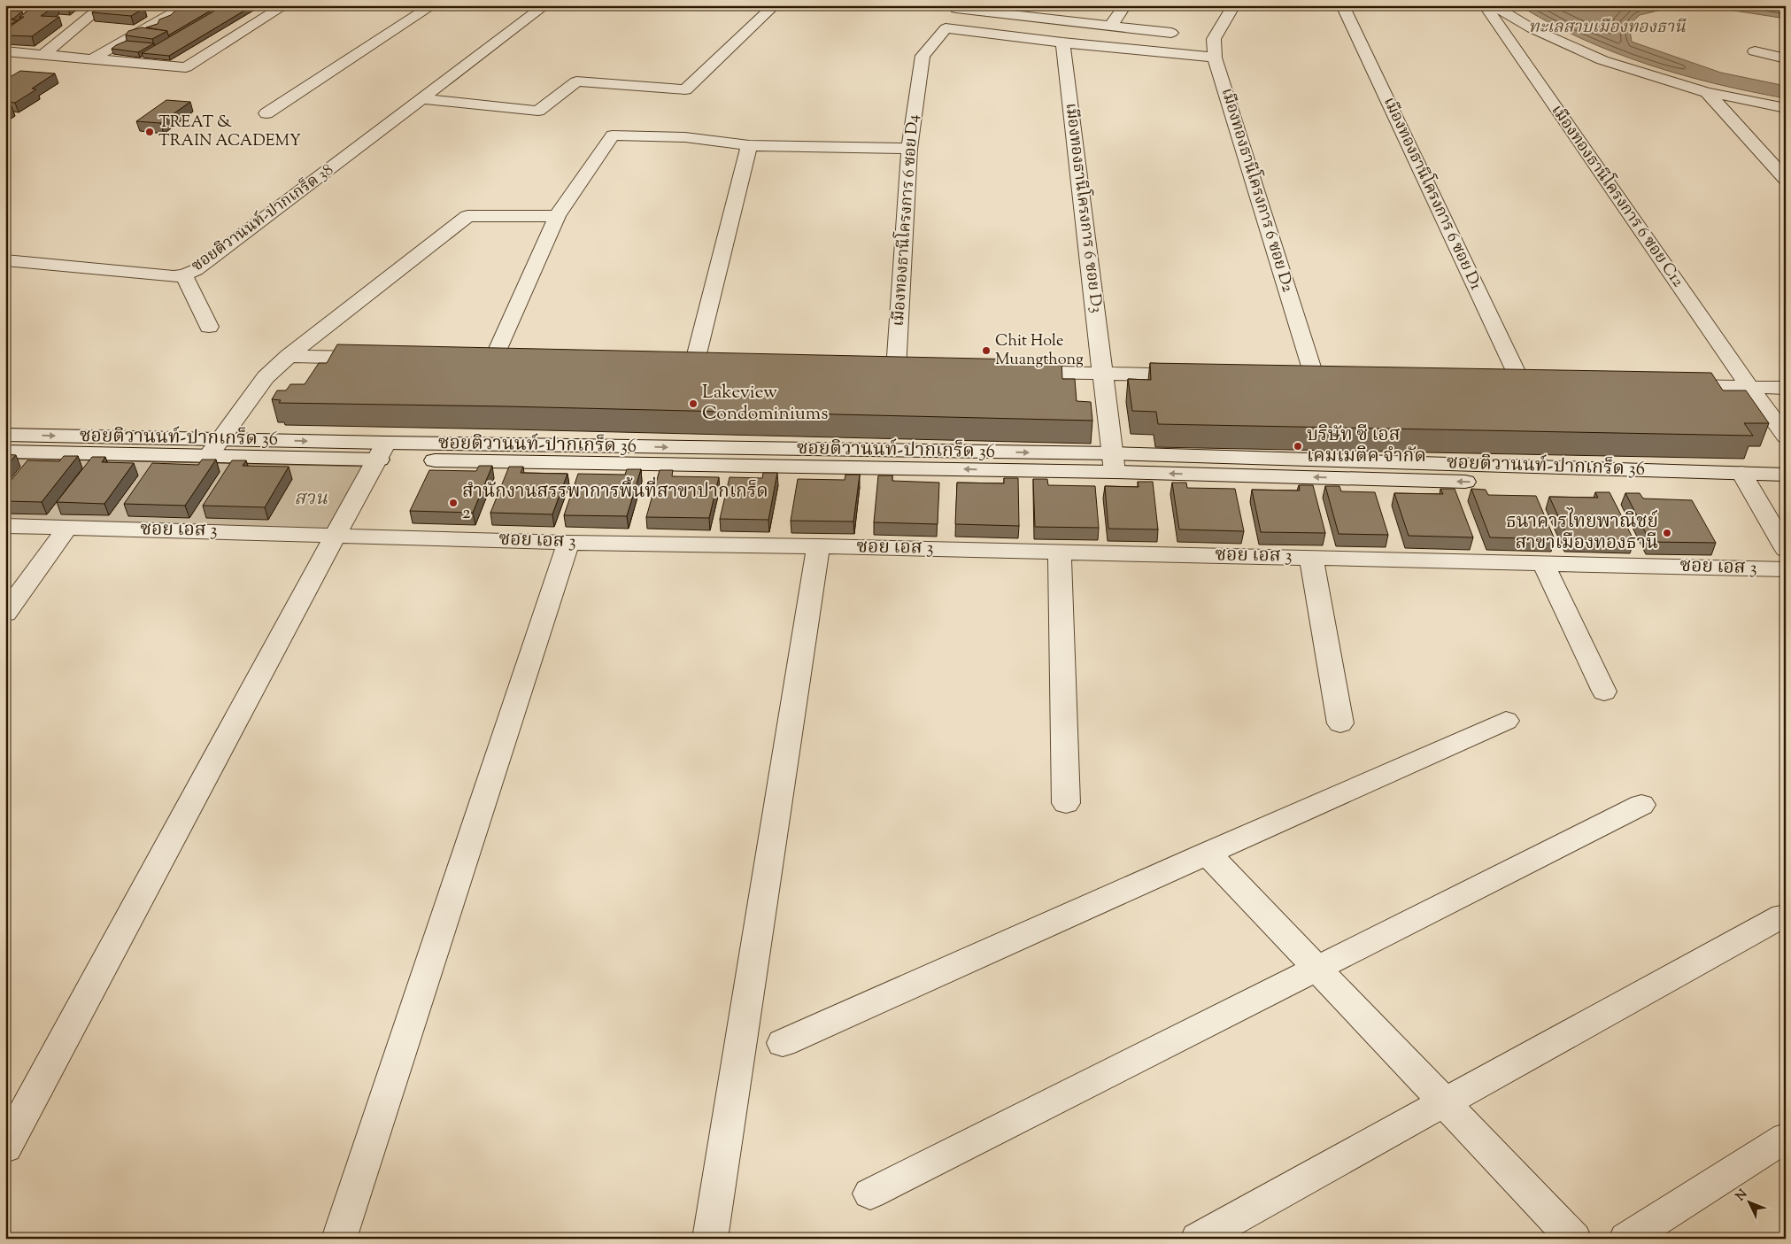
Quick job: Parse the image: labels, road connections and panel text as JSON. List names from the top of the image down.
{
  "streets": {
    "street": [
      "เมืองทองธานีโครงการ 6 ซอย D2",
      "เมืองทองธานีโครงการ 6 ซอย D1",
      "เมืองทองธานีโครงการ 6 ซอย C12",
      "เมืองทองธานีโครงการ 6 ซอย D3",
      "ซอยติวานนท์-ปากเกร็ด 38",
      "เมืองทองธานีโครงการ 6 ซอย D4",
      "ซอยติวานนท์-ปากเกร็ด 36",
      "ซอย เอส 3"
    ]
  },
  "crossings": [
    ["เมืองทองธานีโครงการ 6 ซอย D3", "เมืองทองธานีโครงการ 6 ซอย D4"],
    ["เมืองทองธานีโครงการ 6 ซอย D3", "ซอยติวานนท์-ปากเกร็ด 36"]
  ],
  "water": ["ทะเลสาบเมืองทองธานี"],
  "parks": ["สวน"],
  "places": [
    "TREAT & TRAIN ACADEMY",
    "Chit Hole Muangthong",
    "Lakeview Condominiums",
    "บริษัท ซี เอส เคมเมติค จำกัด",
    "สำนักงานสรรพาการพื้นที่สาขาปากเกร็ด 2",
    "ธนาคารไทยพาณิชย์ สาขาเมืองทองธานี"
  ],
  "north": "top left"
}
